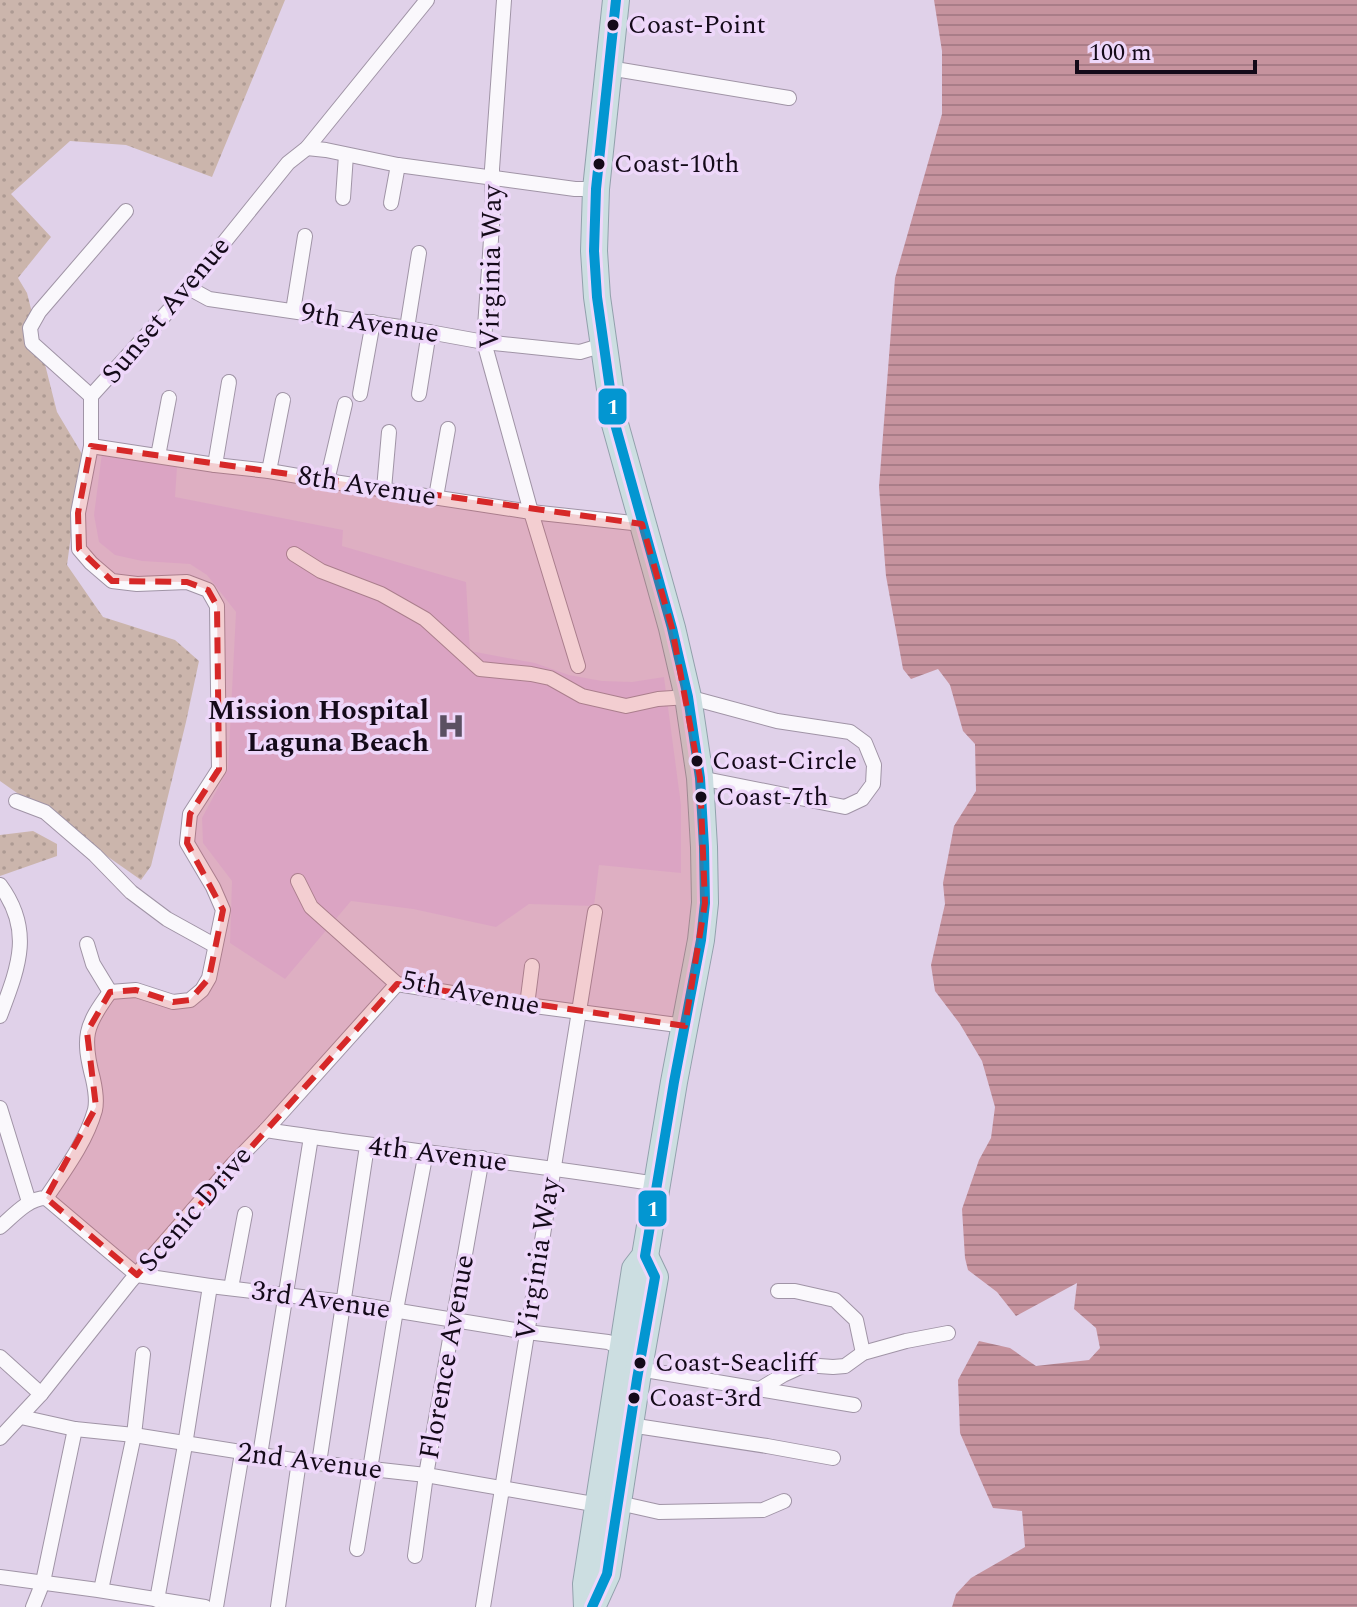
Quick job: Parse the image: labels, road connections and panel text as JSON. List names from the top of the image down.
{
  "streets": {
    "street": [
      "Virginia Way",
      "Sunset Avenue",
      "9th Avenue",
      "8th Avenue",
      "5th Avenue",
      "4th Avenue",
      "Scenic Drive",
      "3rd Avenue",
      "Florence Avenue",
      "2nd Avenue"
    ]
  },
  "crossings": [
    ["Virginia Way", "9th Avenue"],
    ["Virginia Way", "8th Avenue"],
    ["Virginia Way", "5th Avenue"],
    ["Virginia Way", "4th Avenue"],
    ["Virginia Way", "3rd Avenue"],
    ["Virginia Way", "2nd Avenue"],
    ["Sunset Avenue", "9th Avenue"],
    ["Sunset Avenue", "8th Avenue"],
    ["5th Avenue", "Scenic Drive"],
    ["4th Avenue", "Scenic Drive"],
    ["4th Avenue", "Florence Avenue"],
    ["Scenic Drive", "3rd Avenue"],
    ["Scenic Drive", "2nd Avenue"],
    ["3rd Avenue", "Florence Avenue"],
    ["Florence Avenue", "2nd Avenue"]
  ],
  "places": {
    "other": [
      "Coast-Point",
      "Coast-10th",
      "Coast-Circle",
      "Coast-7th",
      "Coast-Seacliff",
      "Coast-3rd"
    ],
    "hospital": ["Mission Hospital Laguna Beach"]
  },
  "lines": ["transit line 1"],
  "scale_bar": "100 m"
}
